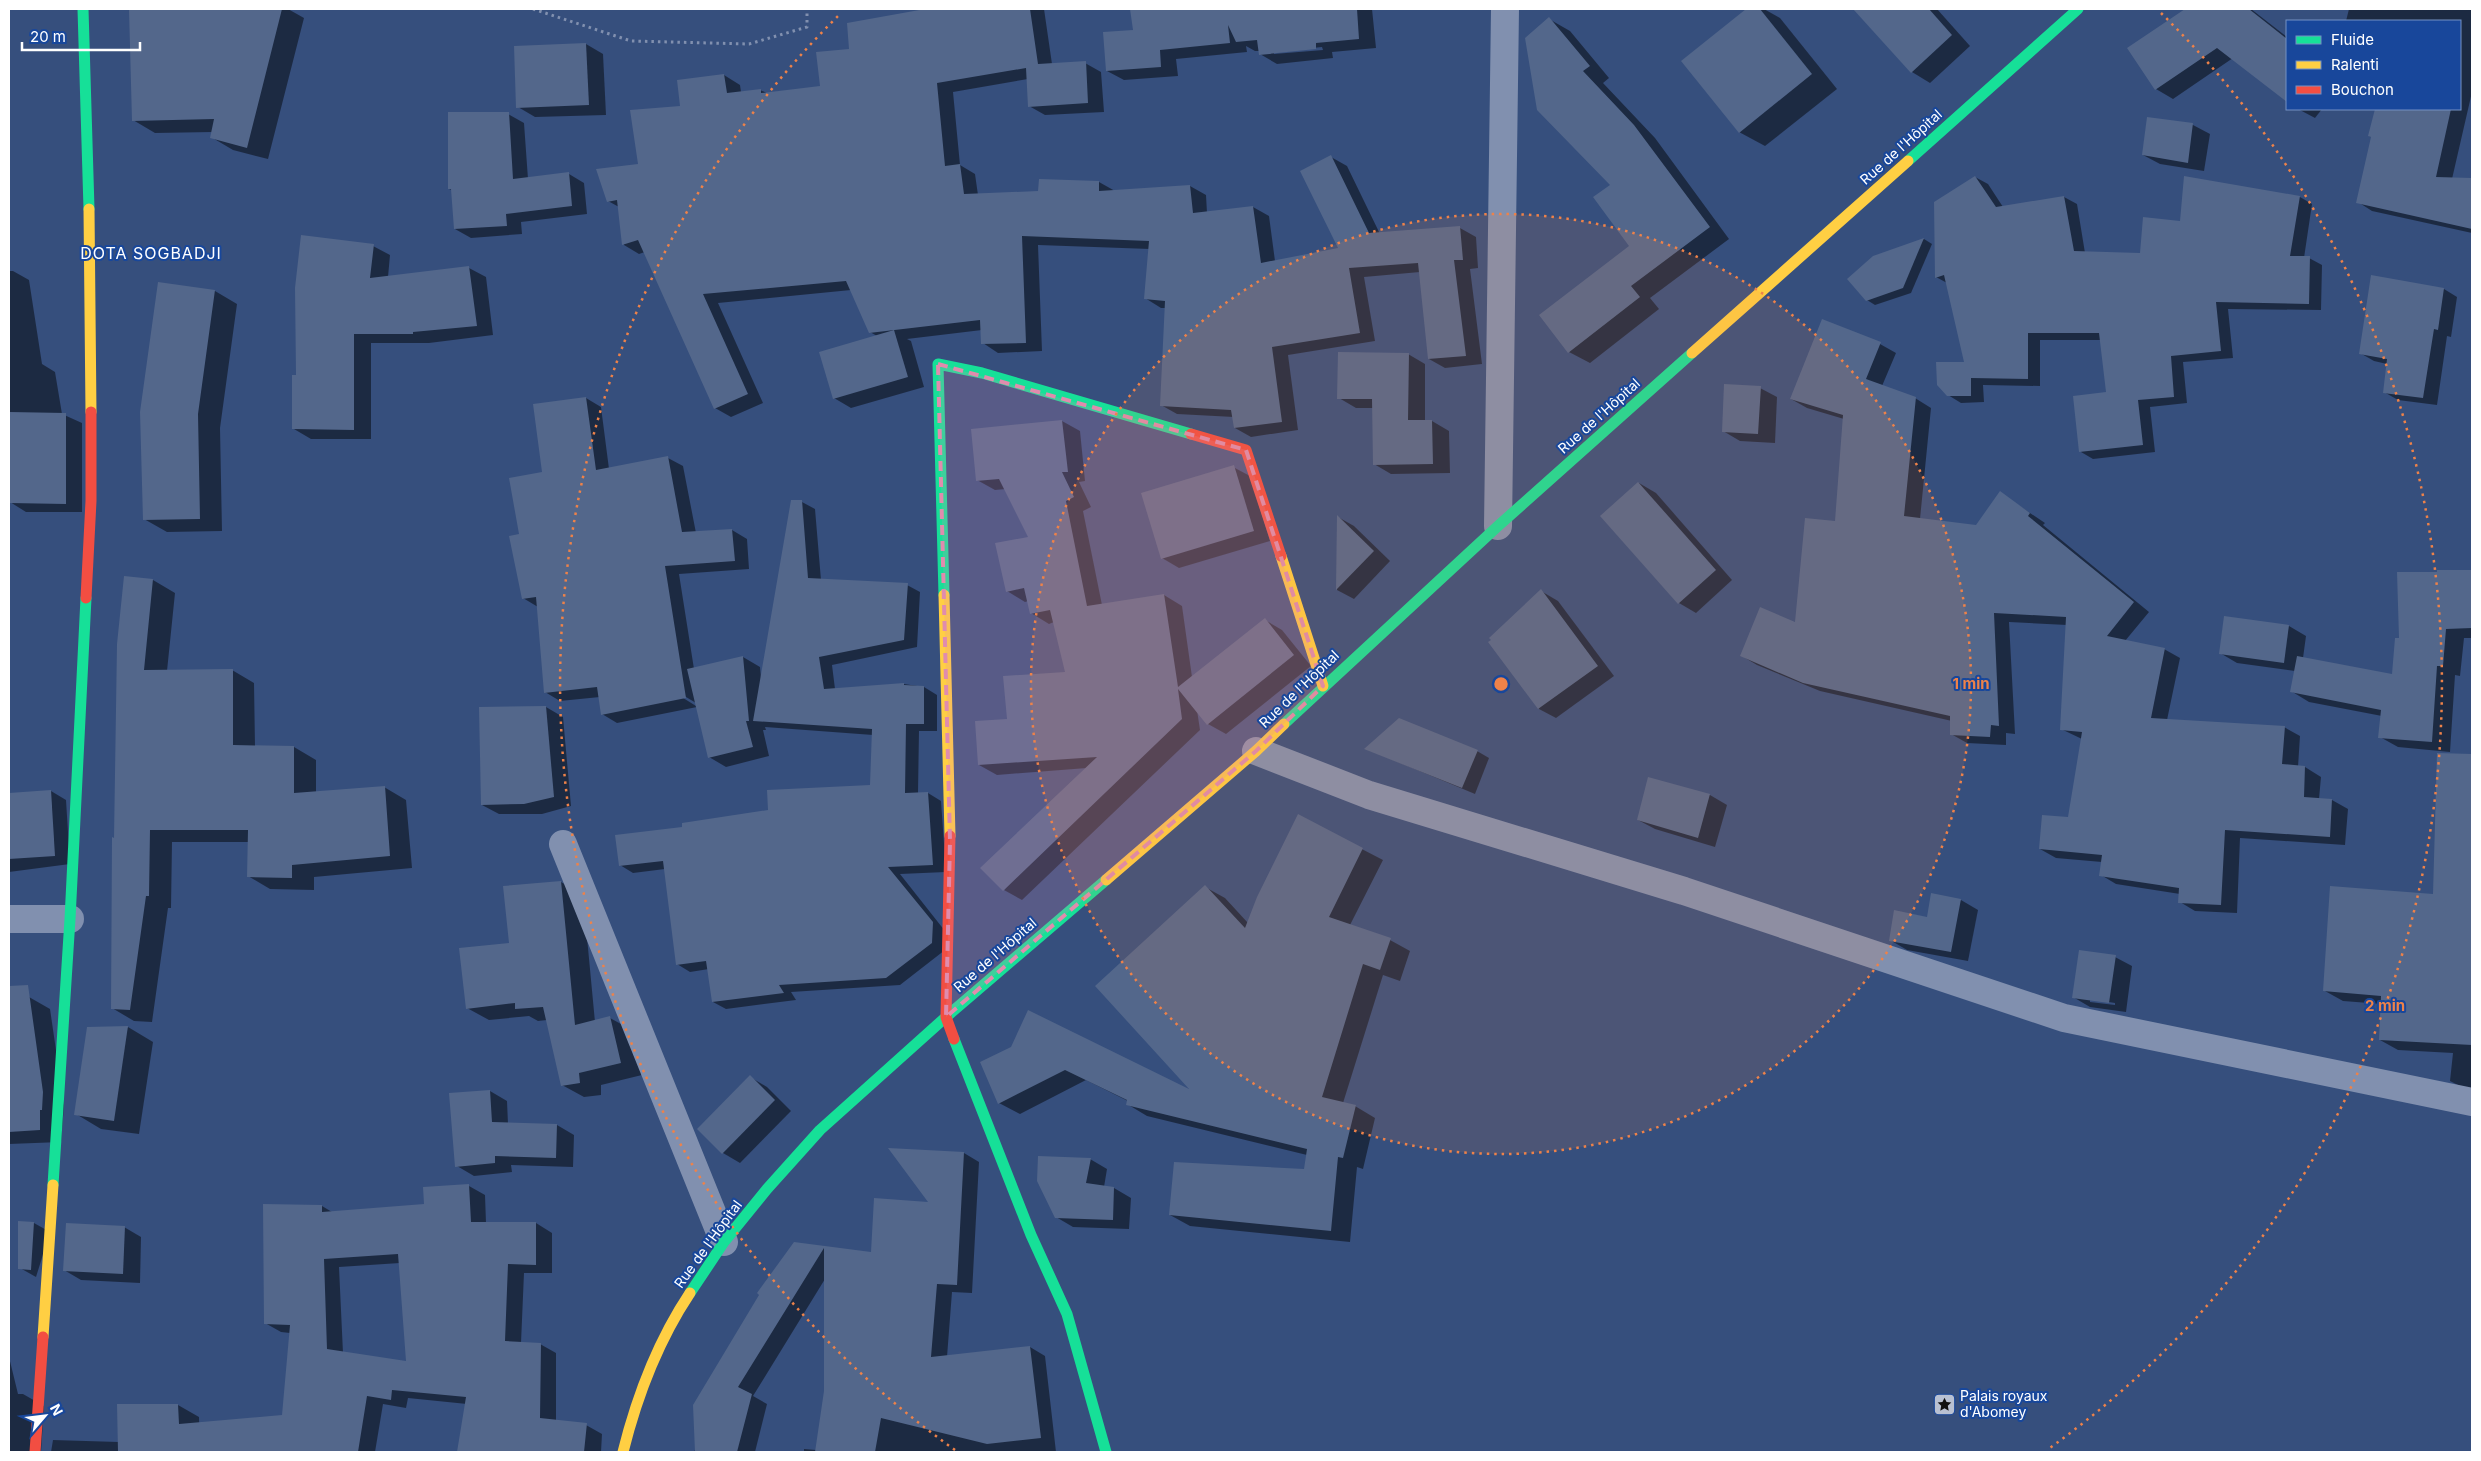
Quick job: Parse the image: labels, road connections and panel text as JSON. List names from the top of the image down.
{
  "streets": {
    "street": ["Rue de l'Hôpital"]
  },
  "districts": ["DOTA SOGBADJI"],
  "places": {
    "place": ["Palais royaux d'Abomey"]
  },
  "legend": ["Fluide", "Ralenti", "Bouchon"],
  "scale_bar": "20 m",
  "north": "top right",
  "rings": ["1 min", "2 min"]
}
